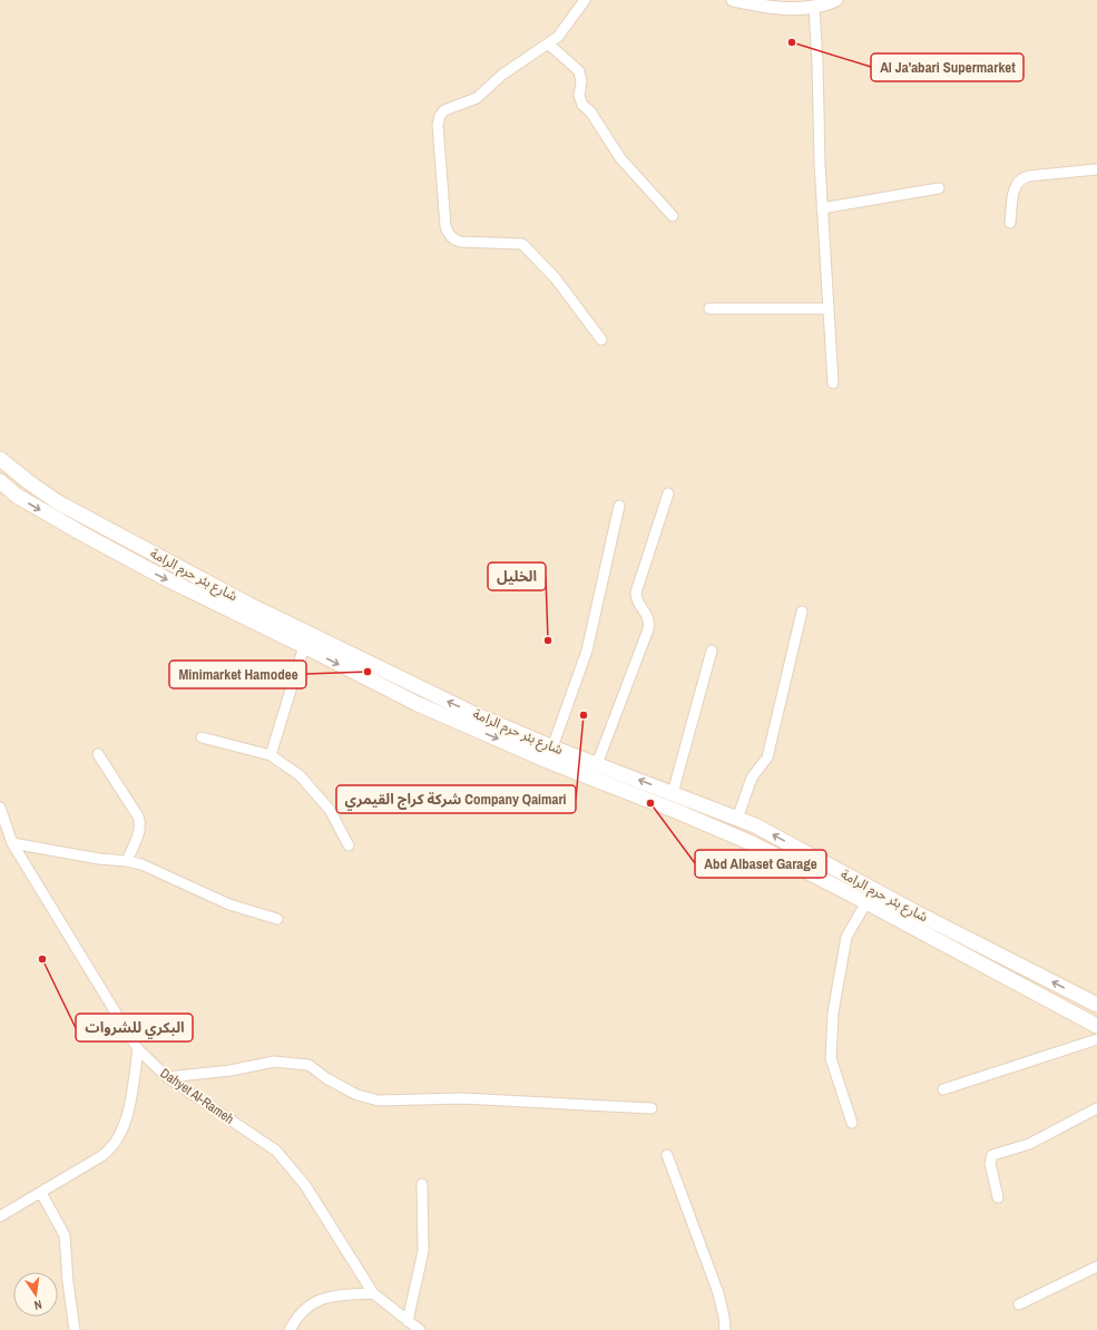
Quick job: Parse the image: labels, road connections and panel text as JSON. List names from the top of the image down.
{
  "streets": {
    "main road": ["شارع بئر حرم الرامة"],
    "street": ["Dahyet Al-Rameh"]
  },
  "places": [
    "Al Ja'abari Supermarket",
    "الخليل",
    "Minimarket Hamodee",
    "شركة كراج القيمري Company Qaimari",
    "Abd Albaset Garage",
    "البكري للشروات"
  ],
  "north": "bottom"
}
